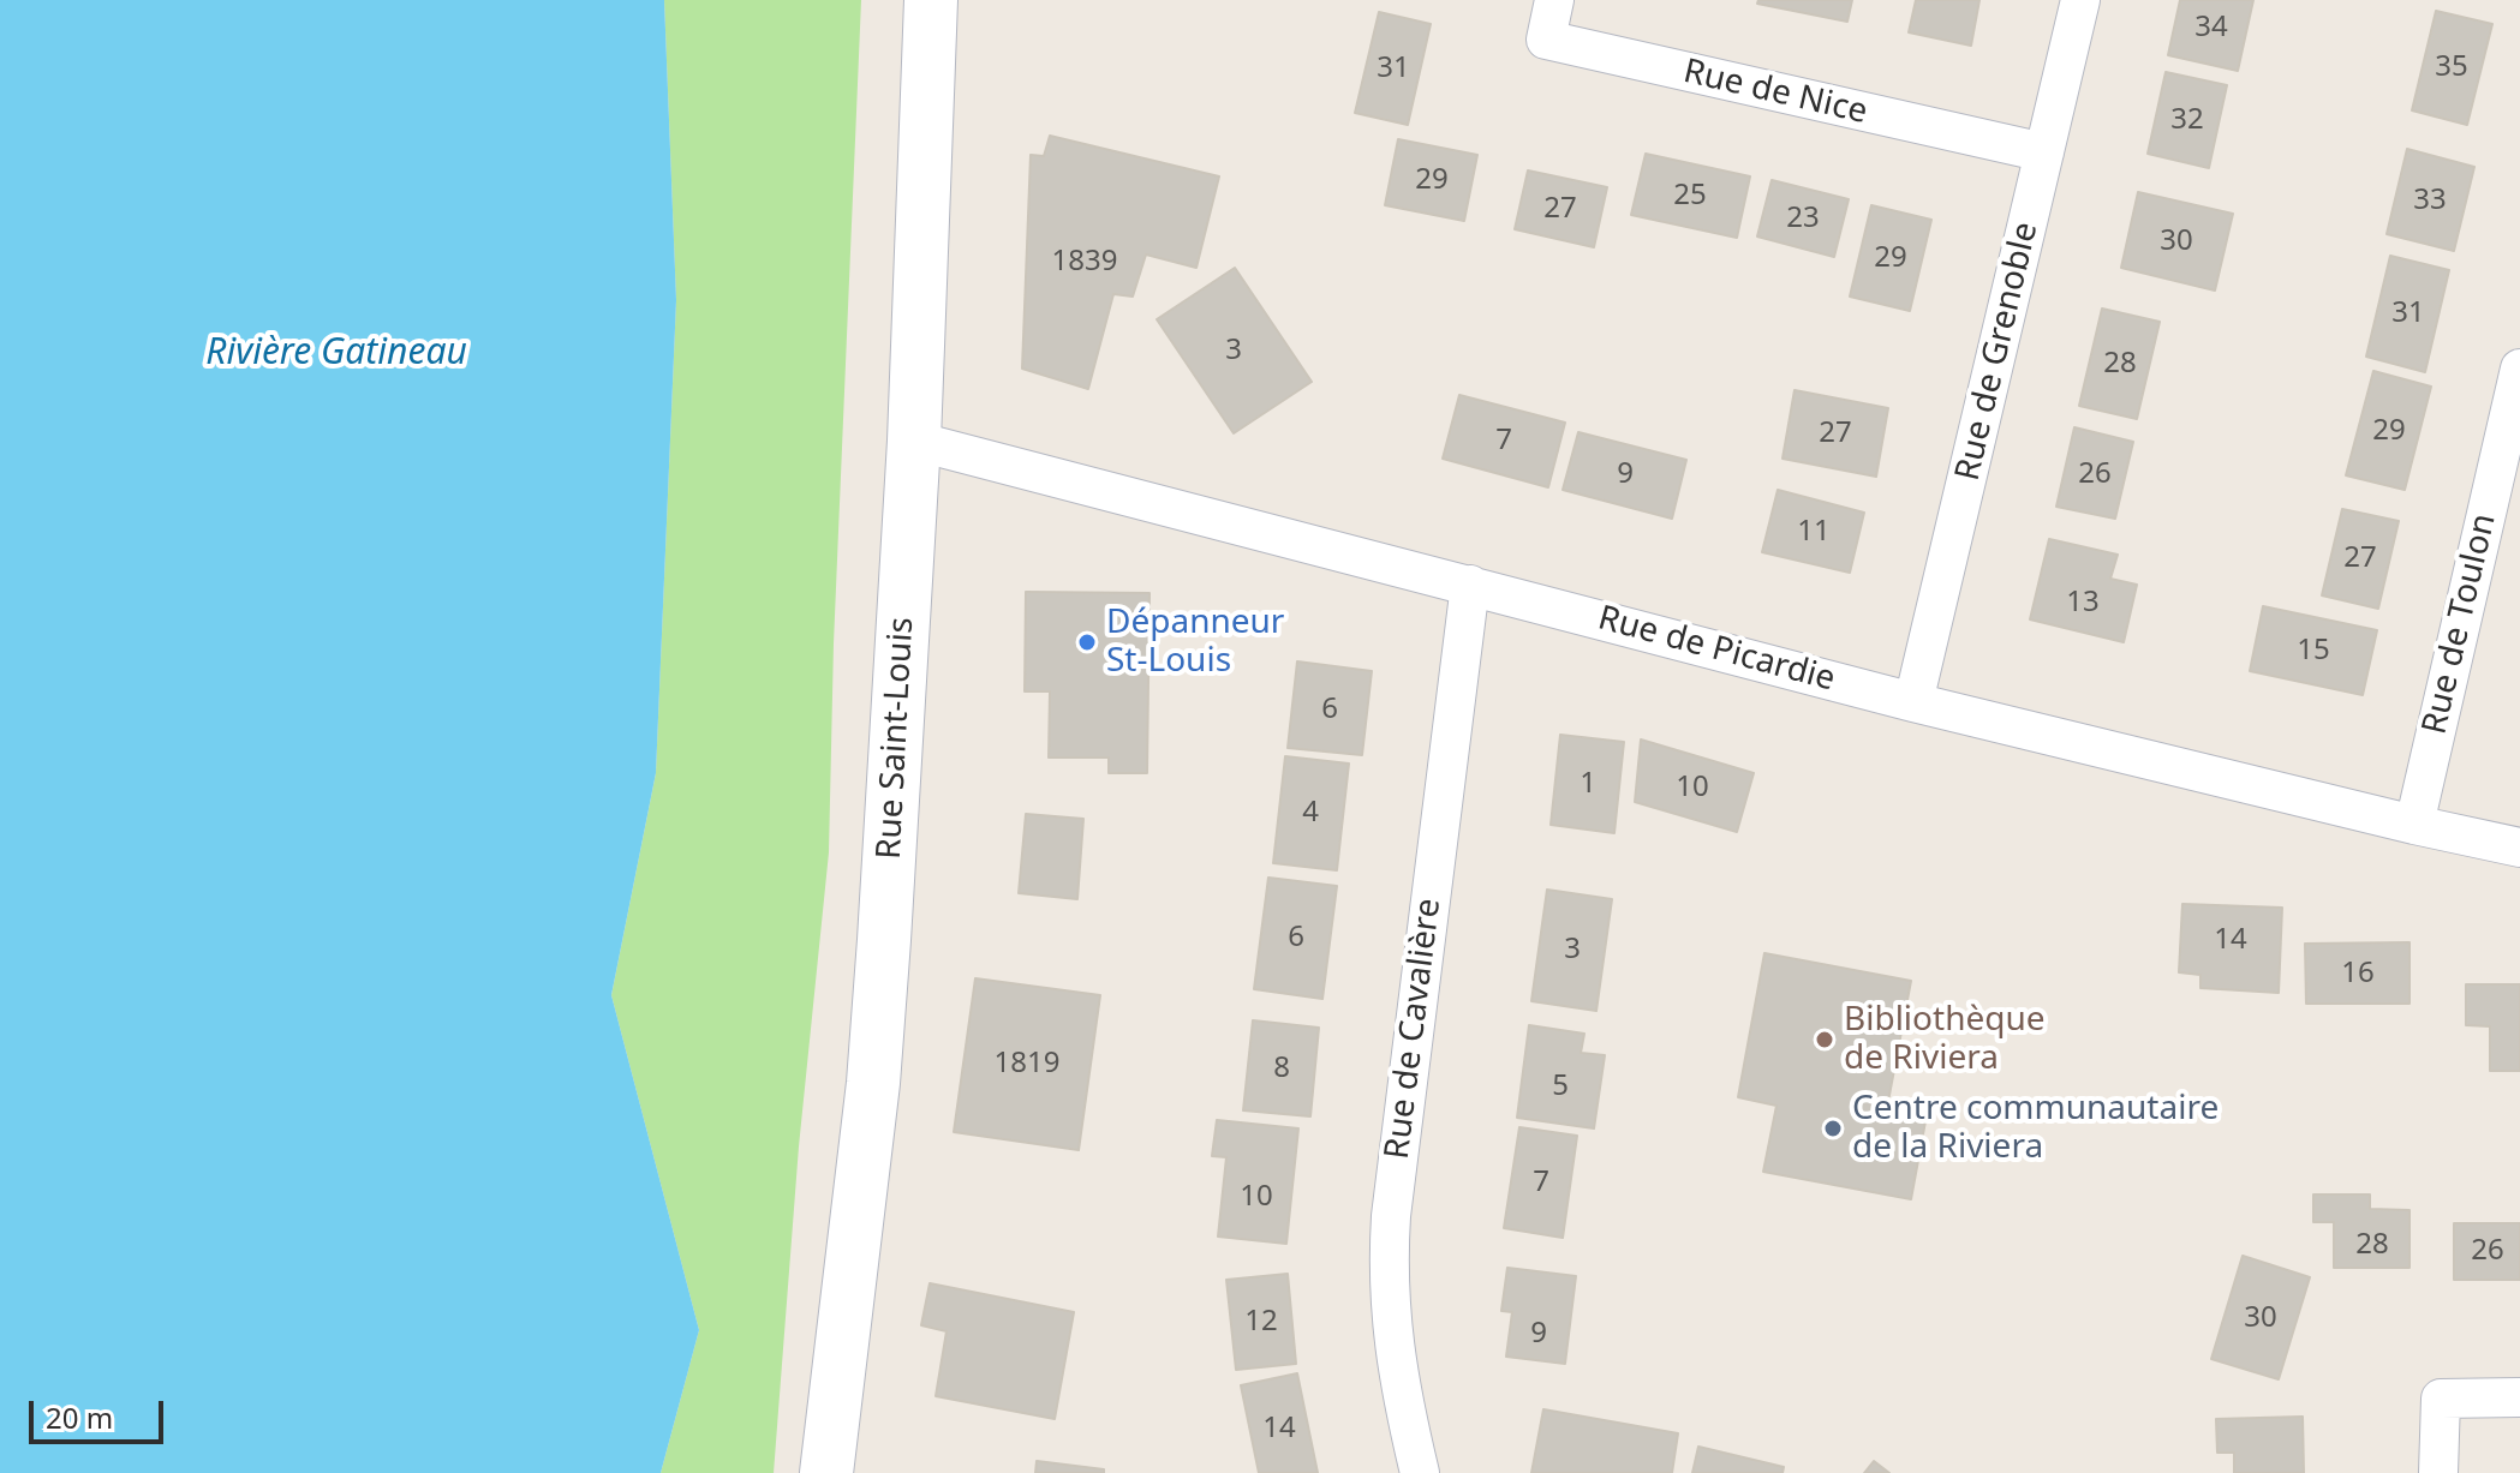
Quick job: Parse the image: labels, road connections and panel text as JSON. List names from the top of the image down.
{
  "streets": {
    "main road": ["Rue Saint-Louis"],
    "street": [
      "Rue de Nice",
      "Rue de Grenoble",
      "Rue de Toulon",
      "Rue de Picardie",
      "Rue de Cavalière"
    ]
  },
  "crossings": [
    ["Rue de Nice", "Rue de Grenoble"],
    ["Rue de Grenoble", "Rue de Picardie"],
    ["Rue de Toulon", "Rue de Picardie"],
    ["Rue de Picardie", "Rue Saint-Louis"],
    ["Rue de Picardie", "Rue de Cavalière"]
  ],
  "water": ["Rivière Gatineau"],
  "places": ["Dépanneur St-Louis", "Bibliothèque de Riviera", "Centre communautaire de la Riviera"],
  "house_numbers": [
    "34",
    "35",
    "31",
    "32",
    "29",
    "25",
    "33",
    "27",
    "23",
    "30",
    "29",
    "1839",
    "31",
    "3",
    "28",
    "29",
    "27",
    "7",
    "9",
    "26",
    "11",
    "27",
    "13",
    "15",
    "6",
    "1",
    "10",
    "4",
    "6",
    "14",
    "3",
    "16",
    "1819",
    "8",
    "5",
    "7",
    "10",
    "28",
    "26",
    "30",
    "12",
    "9",
    "14"
  ],
  "scale_bar": "20 m"
}
